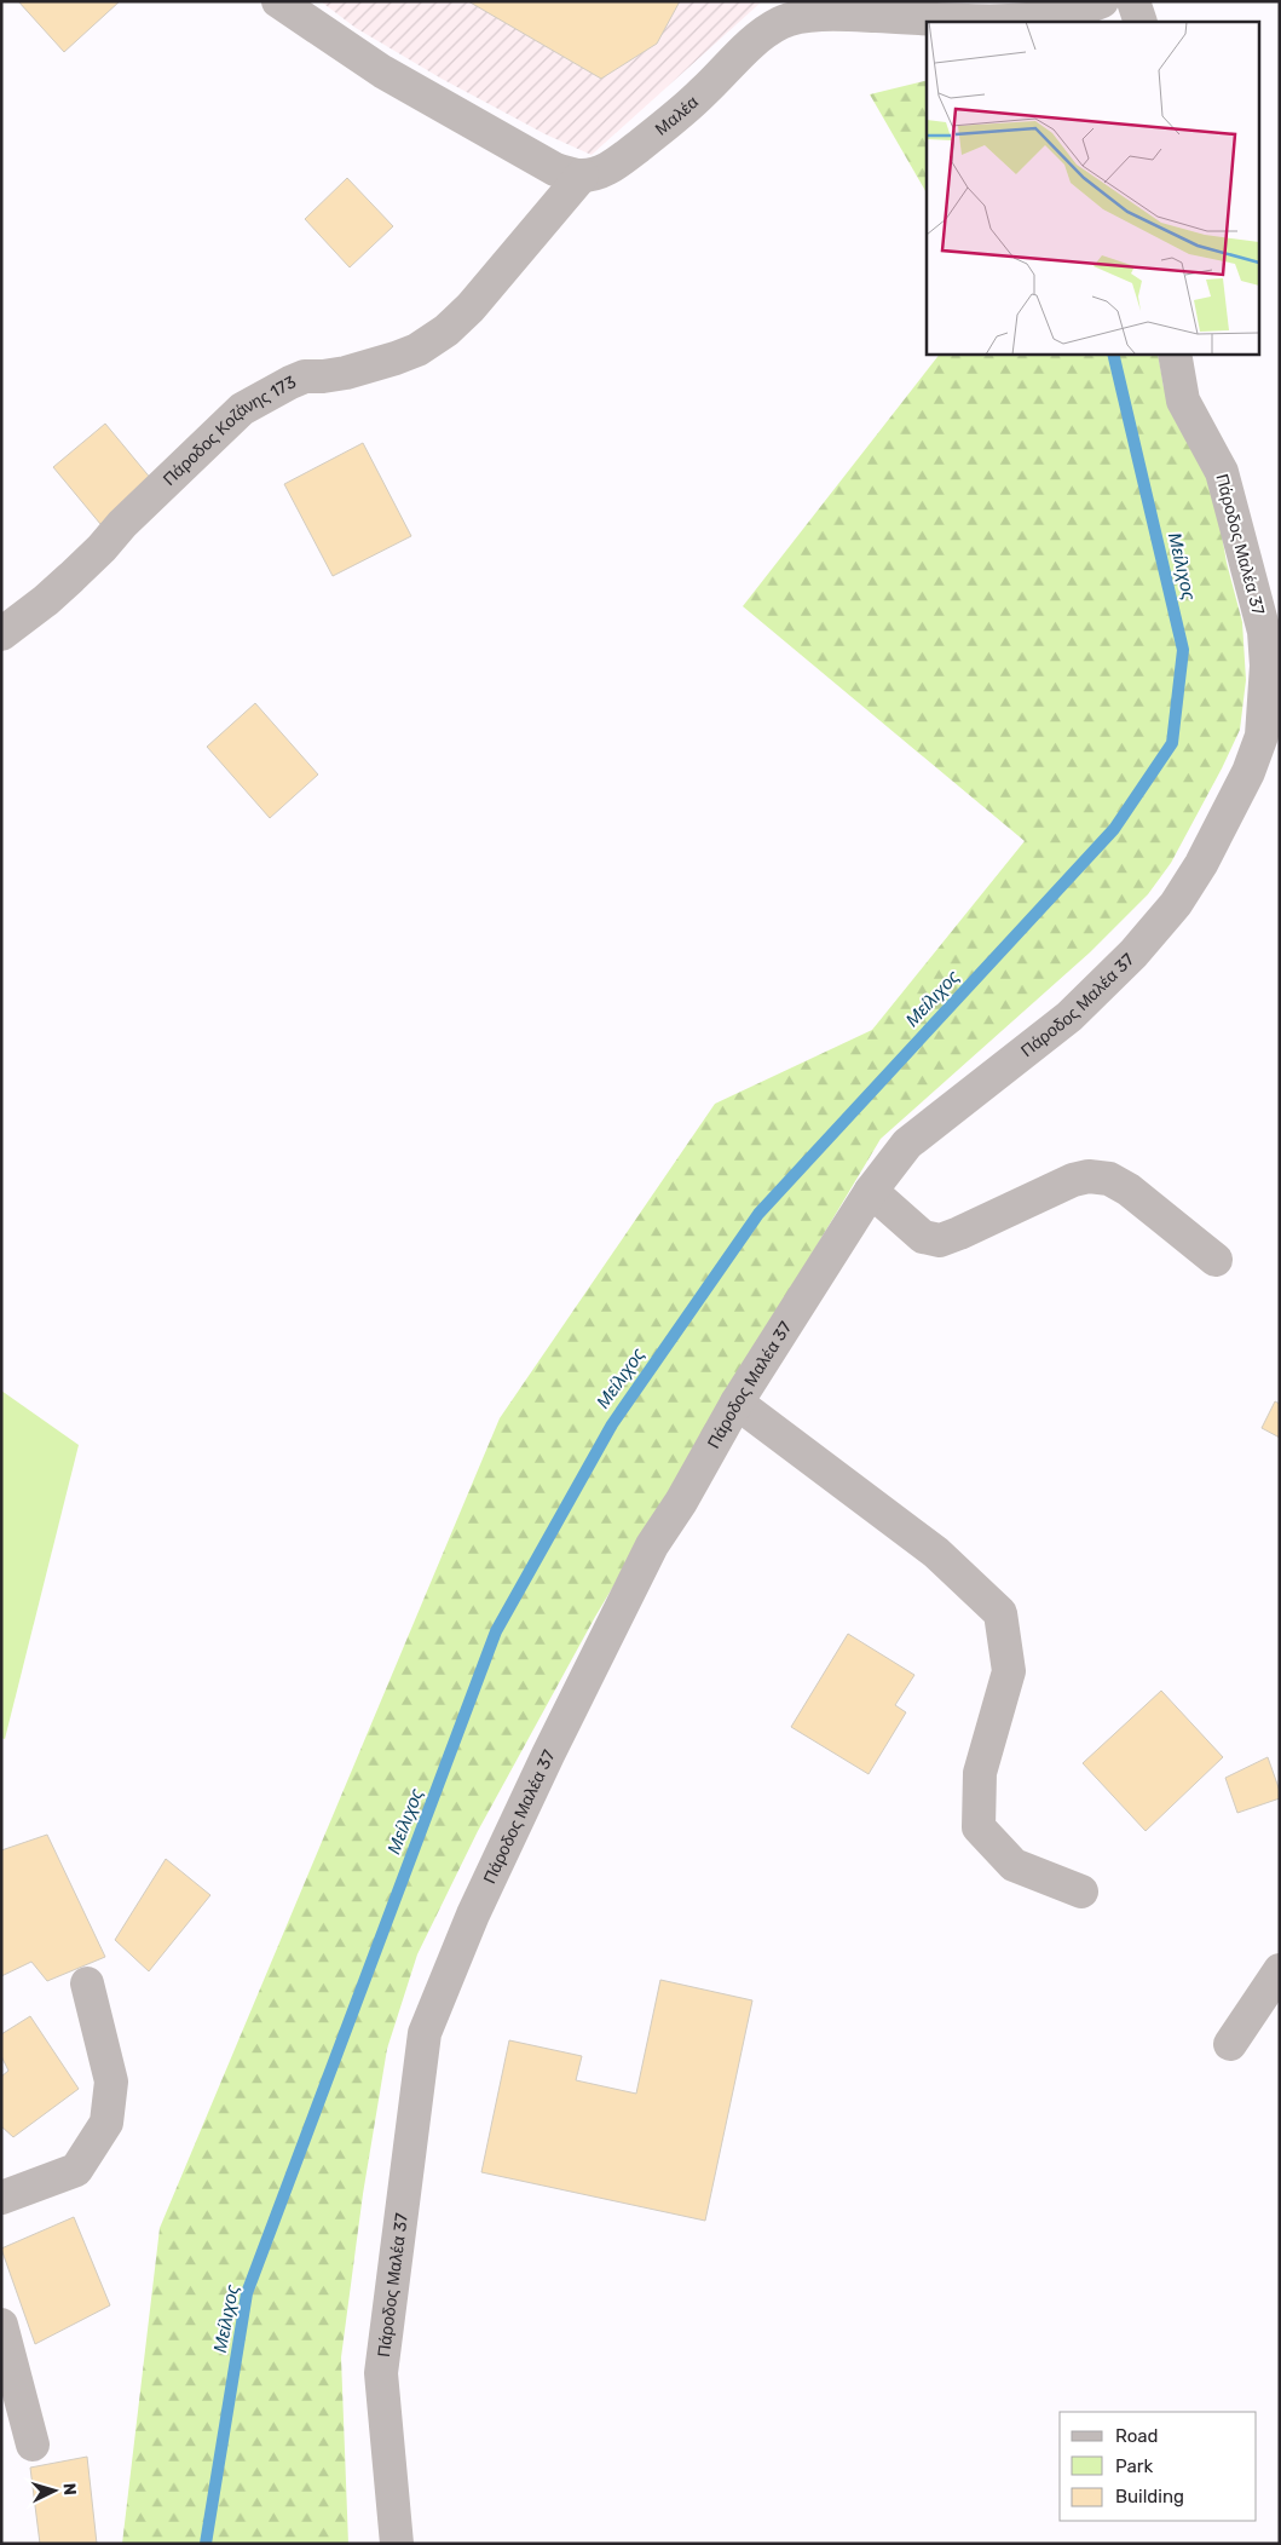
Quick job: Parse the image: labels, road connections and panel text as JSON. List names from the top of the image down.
{
  "streets": {
    "street": ["Μαλέα", "Πάροδος Κοζάνης 173", "Πάροδος Μαλέα 37"]
  },
  "crossings": [
    ["Μαλέα", "Πάροδος Κοζάνης 173"]
  ],
  "water": ["Μείλιχος"],
  "legend": ["Road", "Park", "Building"],
  "north": "right"
}
